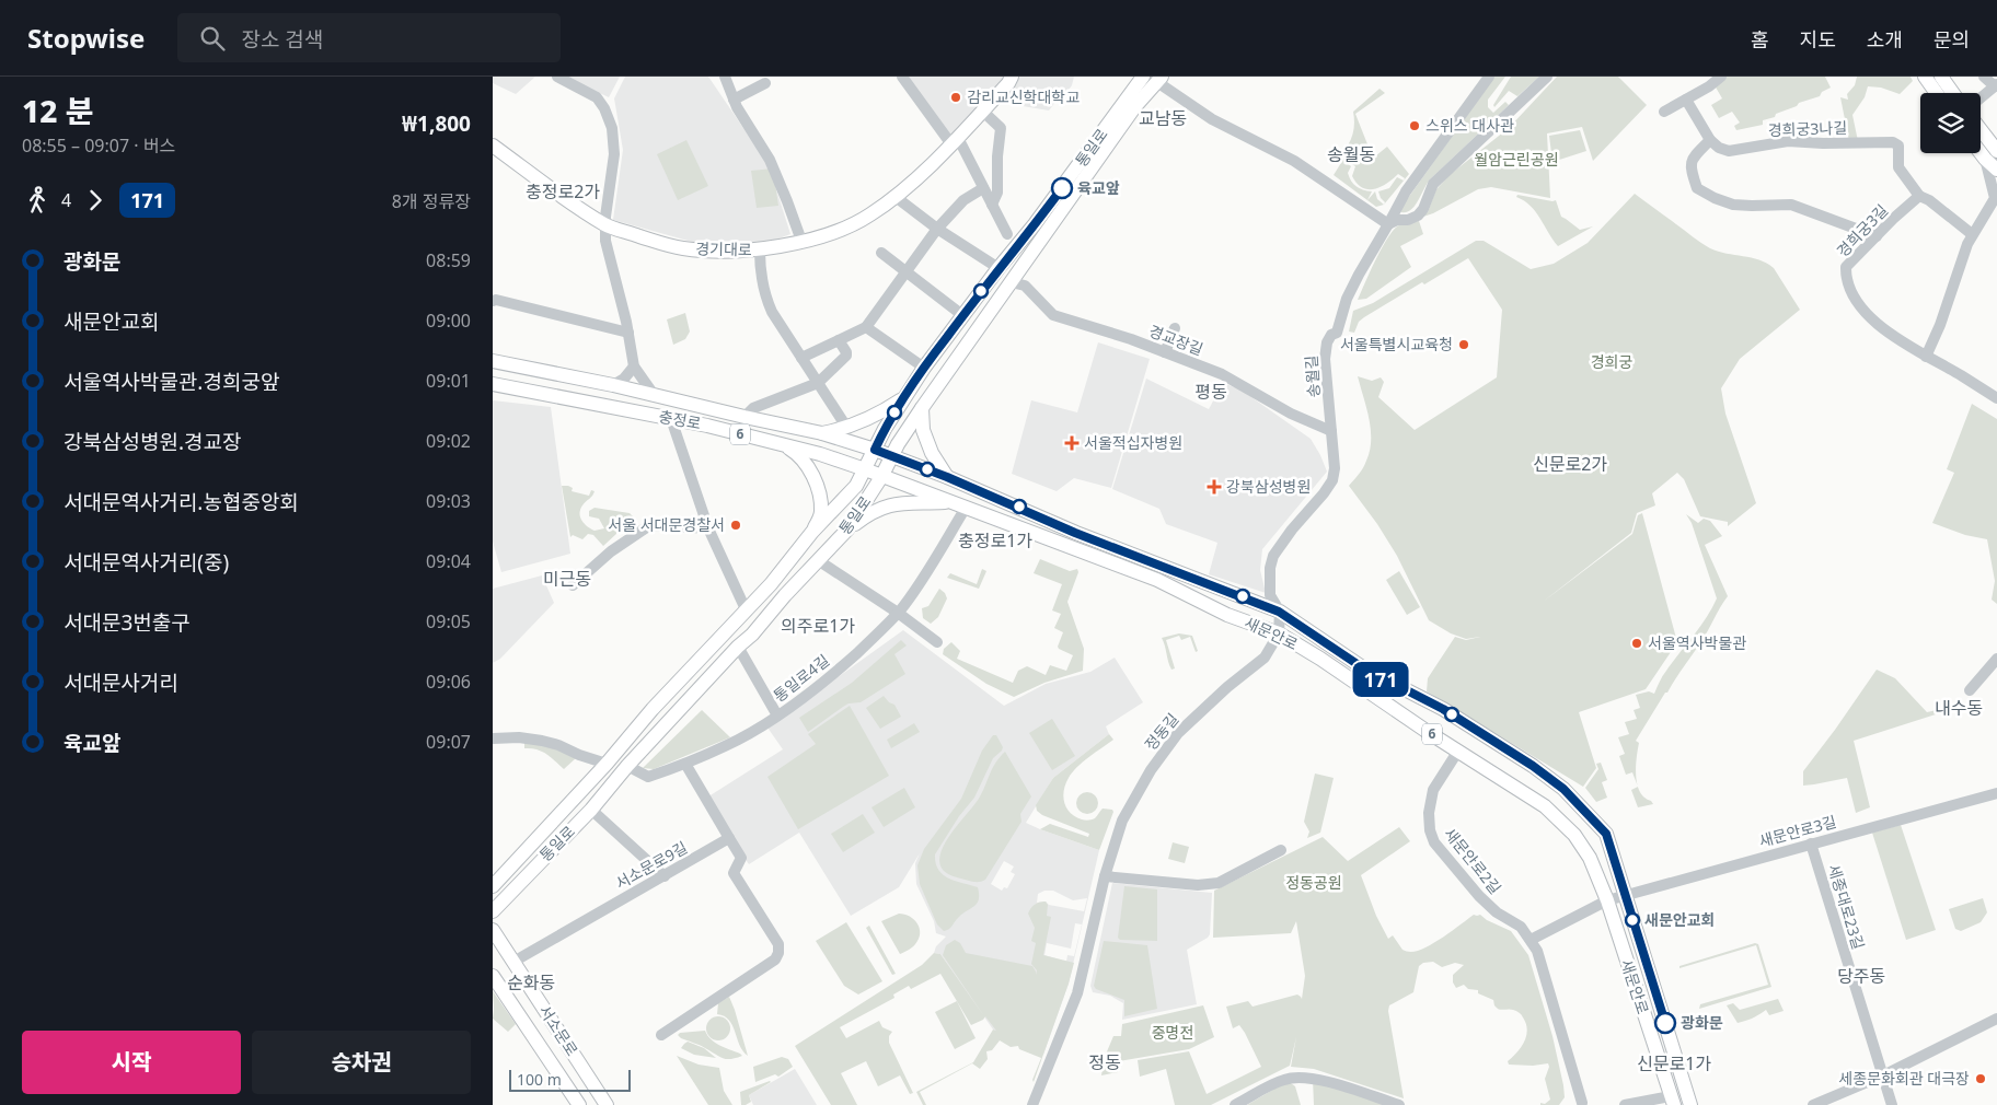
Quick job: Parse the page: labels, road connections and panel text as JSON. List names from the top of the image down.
{
  "streets": {
    "main road": [
      "통일로",
      "경기대로",
      "충정로",
      "6",
      "새문안로",
      "서소문로"
    ],
    "street": [
      "경희궁3나길",
      "경희궁3길",
      "경교장길",
      "송월길",
      "통일로4길",
      "정동길",
      "새문안로3길",
      "새문안로2길",
      "서소문로9길",
      "세종대로23길"
    ]
  },
  "crossings": [
    ["경희궁3나길", "경희궁3길"],
    ["통일로", "경교장길"],
    ["통일로", "충정로"],
    ["통일로", "새문안로"],
    ["통일로", "통일로4길"],
    ["경교장길", "송월길"],
    ["송월길", "새문안로"],
    ["송월길", "정동길"],
    ["충정로", "새문안로"],
    ["새문안로", "통일로4길"],
    ["새문안로", "정동길"],
    ["새문안로", "새문안로3길"],
    ["새문안로", "새문안로2길"],
    ["새문안로3길", "세종대로23길"],
    ["서소문로9길", "서소문로"]
  ],
  "districts": [
    "교남동",
    "송월동",
    "충정로2가",
    "평동",
    "신문로2가",
    "충정로1가",
    "미근동",
    "의주로1가",
    "내수동",
    "당주동",
    "순화동",
    "정동",
    "신문로1가"
  ],
  "parks": [
    "월암근린공원",
    "경희궁",
    "정동공원",
    "중명전"
  ],
  "places": {
    "other": [
      "감리교신학대학교",
      "스위스 대사관",
      "육교앞",
      "서울특별시교육청",
      "서울 서대문경찰서",
      "서울역사박물관",
      "새문안교회",
      "광화문",
      "세종문화회관 대극장"
    ],
    "health": ["서울적십자병원", "강북삼성병원"]
  },
  "lines": ["bus line 171"],
  "scale_bar": "100 m",
  "page": {
    "header": "Stopwise",
    "search": "장소 검색",
    "nav": [
      "홈",
      "지도",
      "소개",
      "문의"
    ],
    "heading": ["12 분", "08:55 – 09:07 · 버스", "₩1,800"],
    "on_map": "171",
    "legs": ["4", "171", "8개 정류장"],
    "list": [
      {
        "name": "광화문",
        "value": "08:59"
      },
      {
        "name": "새문안교회",
        "value": "09:00"
      },
      {
        "name": "서울역사박물관.경희궁앞",
        "value": "09:01"
      },
      {
        "name": "강북삼성병원.경교장",
        "value": "09:02"
      },
      {
        "name": "서대문역사거리.농협중앙회",
        "value": "09:03"
      },
      {
        "name": "서대문역사거리(중)",
        "value": "09:04"
      },
      {
        "name": "서대문3번출구",
        "value": "09:05"
      },
      {
        "name": "서대문사거리",
        "value": "09:06"
      },
      {
        "name": "육교앞",
        "value": "09:07"
      }
    ],
    "buttons": ["시작", "승차권"],
    "scale": "100 m"
  }
}
